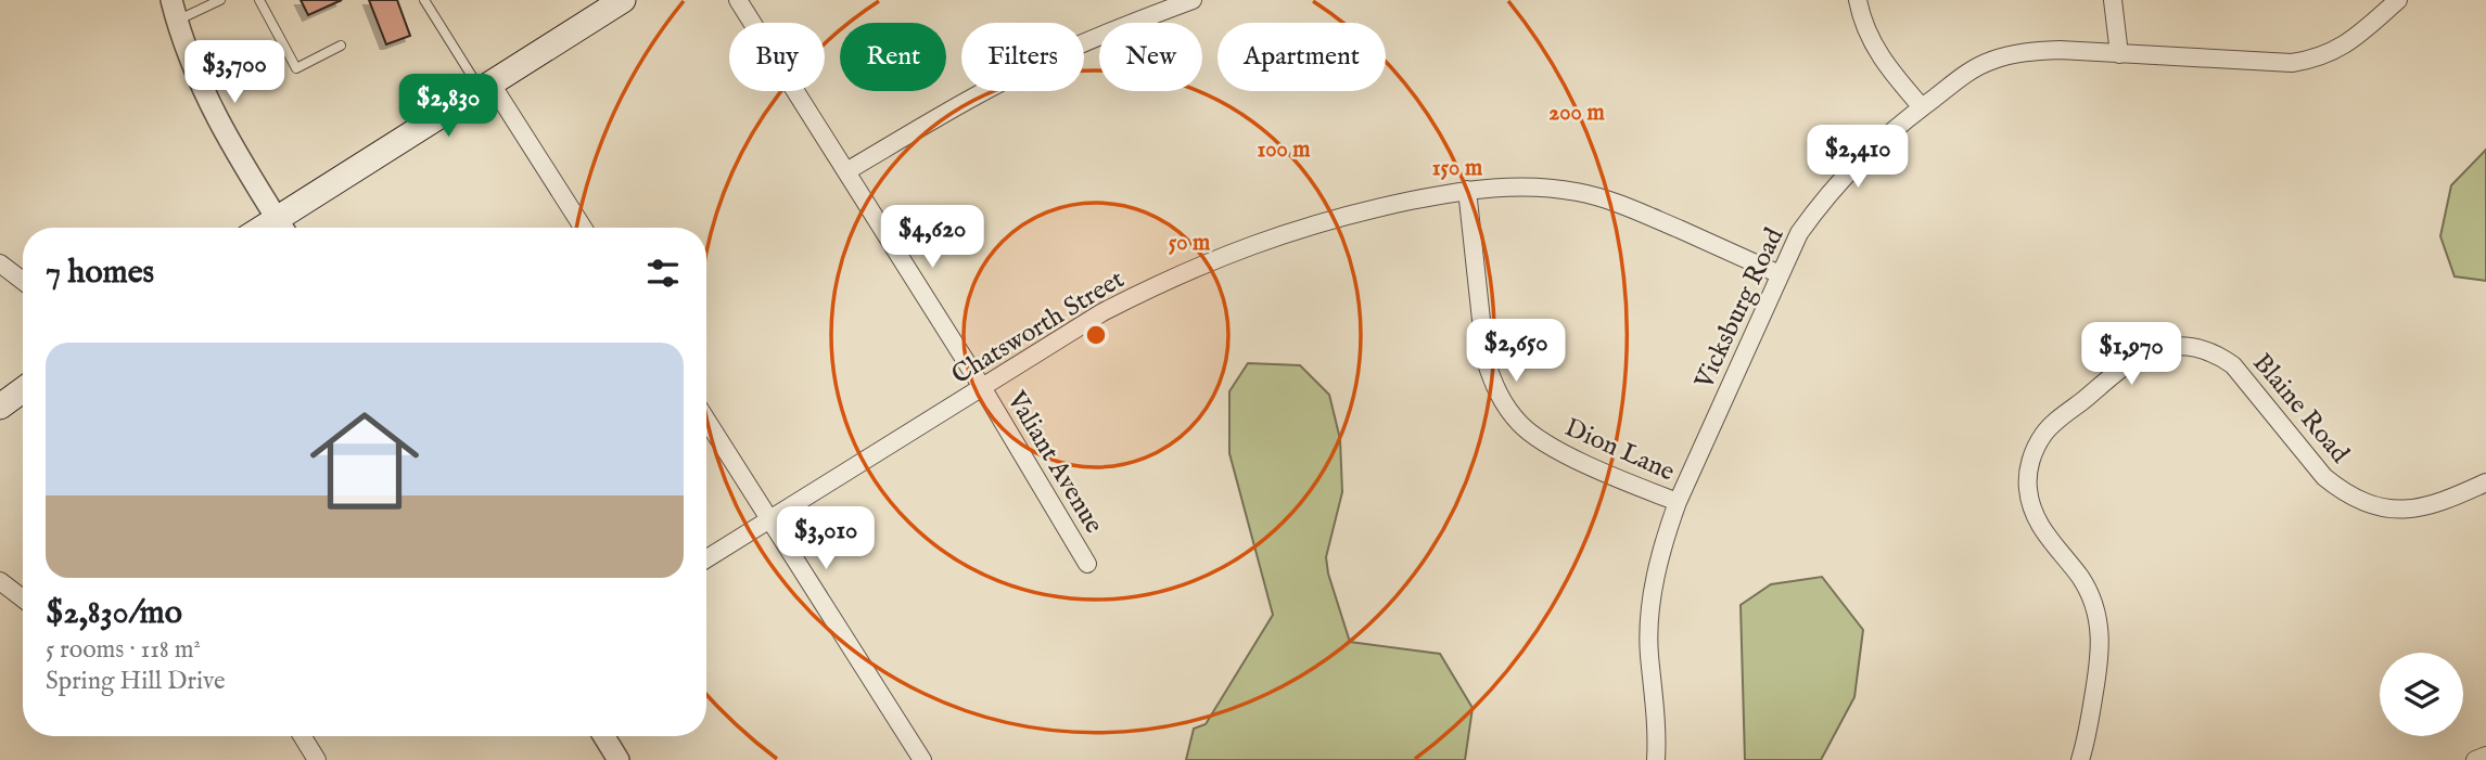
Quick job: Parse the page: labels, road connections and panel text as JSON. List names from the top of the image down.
{
  "streets": {
    "street": [
      "Vicksburg Road",
      "Chatsworth Street",
      "Blaine Road",
      "Dion Lane",
      "Valiant Avenue"
    ]
  },
  "crossings": [
    ["Vicksburg Road", "Chatsworth Street"],
    ["Vicksburg Road", "Dion Lane"],
    ["Chatsworth Street", "Dion Lane"],
    ["Chatsworth Street", "Valiant Avenue"]
  ],
  "page": {
    "chip": [
      "Buy",
      "Rent",
      "Filters",
      "New",
      "Apartment"
    ],
    "price": [
      "$3,700",
      "$2,830",
      "$2,410",
      "$4,620",
      "$2,650",
      "$1,970",
      "$3,010"
    ],
    "heading": "7 homes",
    "list": [
      {
        "name": "$2,830/mo",
        "note": "5 rooms · 118 m² · Spring Hill Drive"
      }
    ]
  },
  "rings": [
    "200 m",
    "100 m",
    "150 m",
    "50 m"
  ]
}
